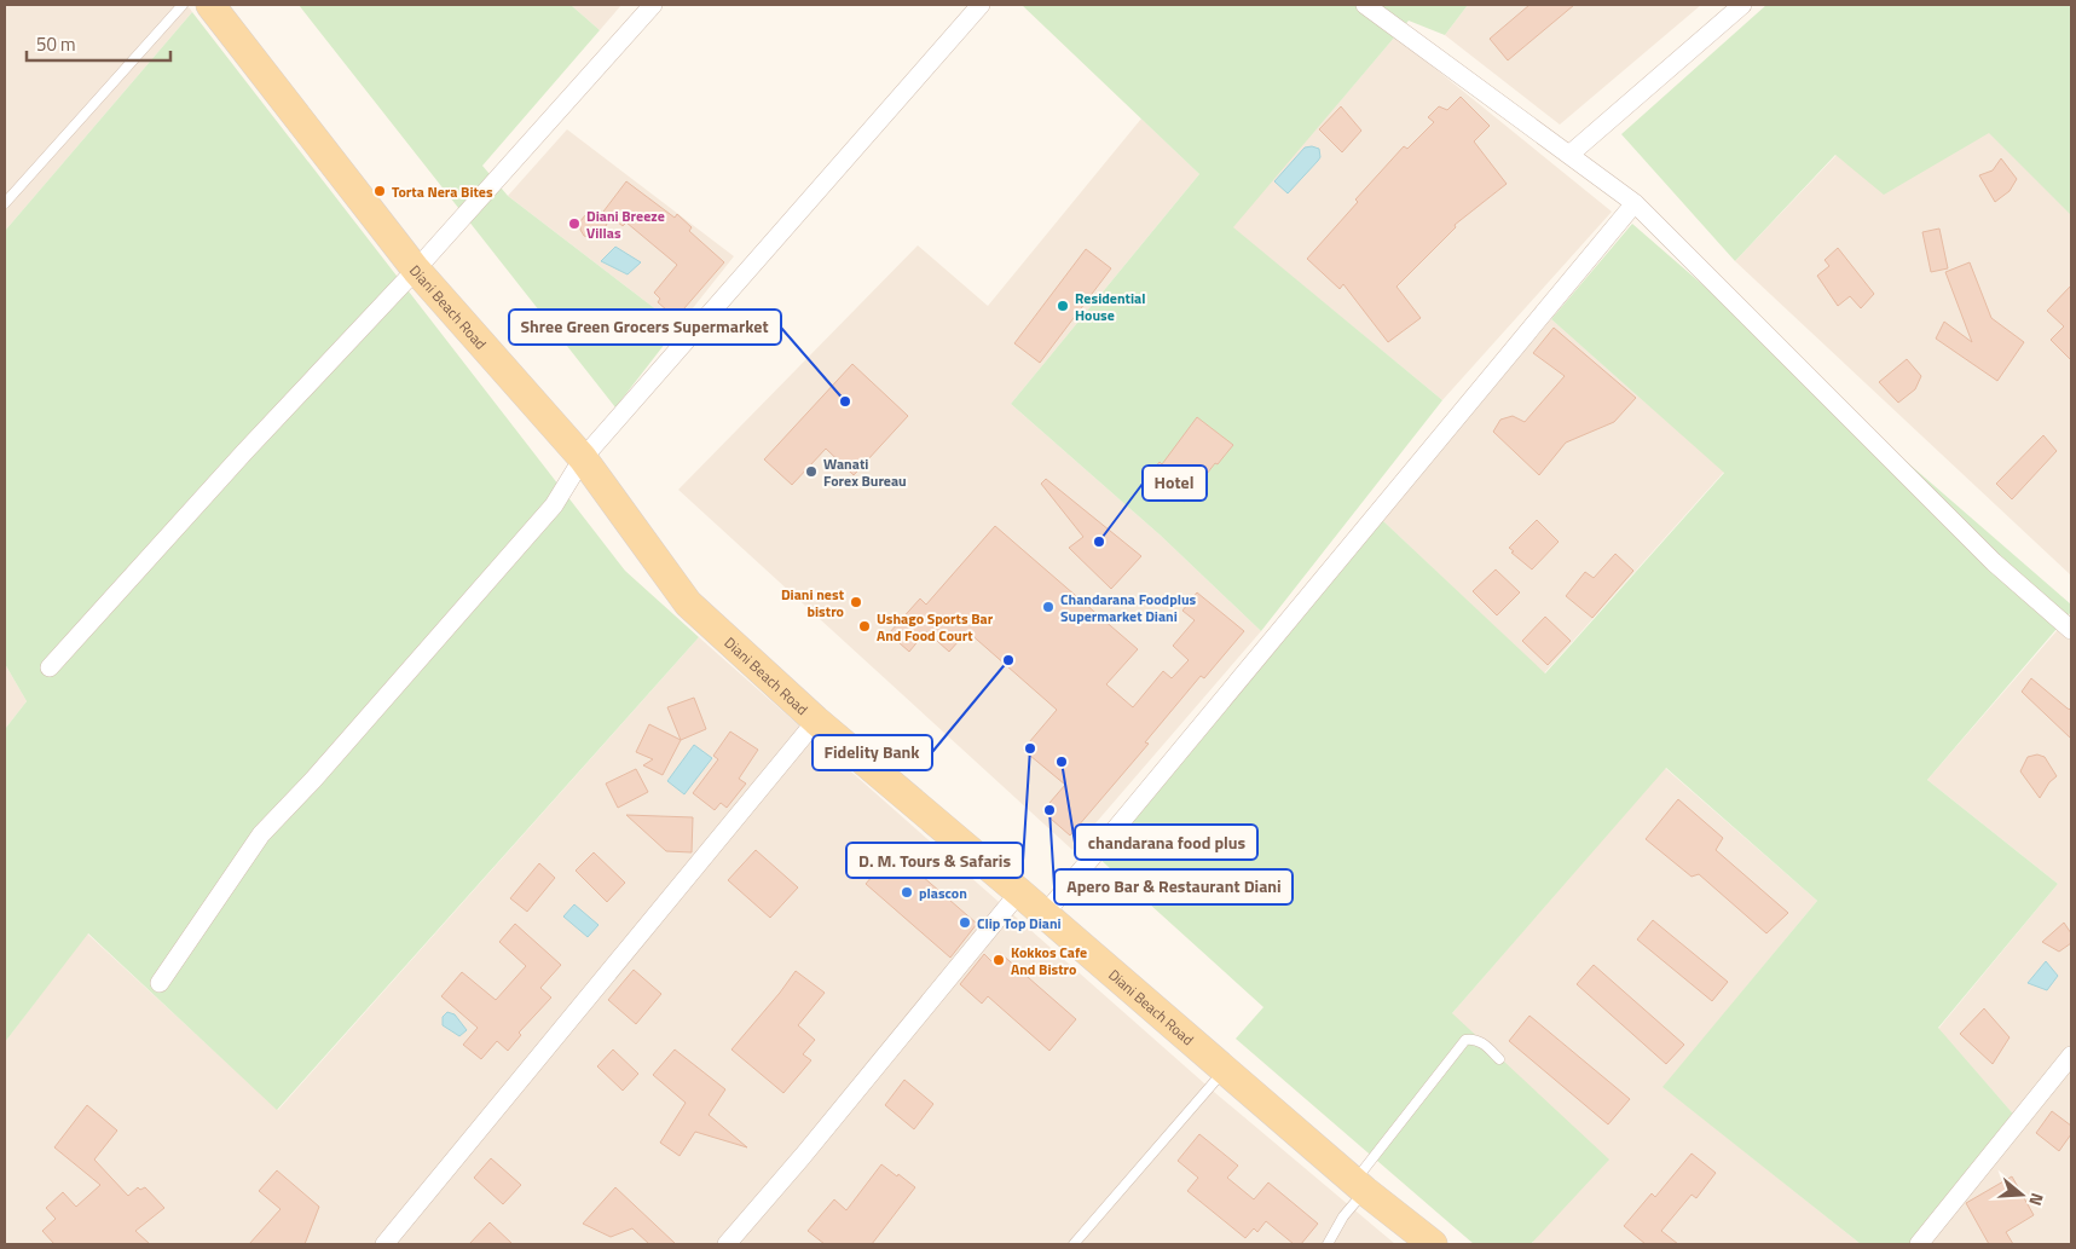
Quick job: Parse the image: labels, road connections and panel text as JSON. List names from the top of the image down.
{
  "streets": {
    "main road": ["Diani Beach Road"]
  },
  "places": [
    "Torta Nera Bites",
    "Diani Breeze Villas",
    "Residential House",
    "Shree Green Grocers Supermarket",
    "Wanati Forex Bureau",
    "Hotel",
    "Diani nest bistro",
    "Chandarana Foodplus Supermarket Diani",
    "Ushago Sports Bar And Food Court",
    "Fidelity Bank",
    "D. M. Tours & Safaris",
    "chandarana food plus",
    "Apero Bar & Restaurant Diani",
    "plascon",
    "Clip Top Diani",
    "Kokkos Cafe And Bistro"
  ],
  "scale_bar": "50 m",
  "north": "right"
}
